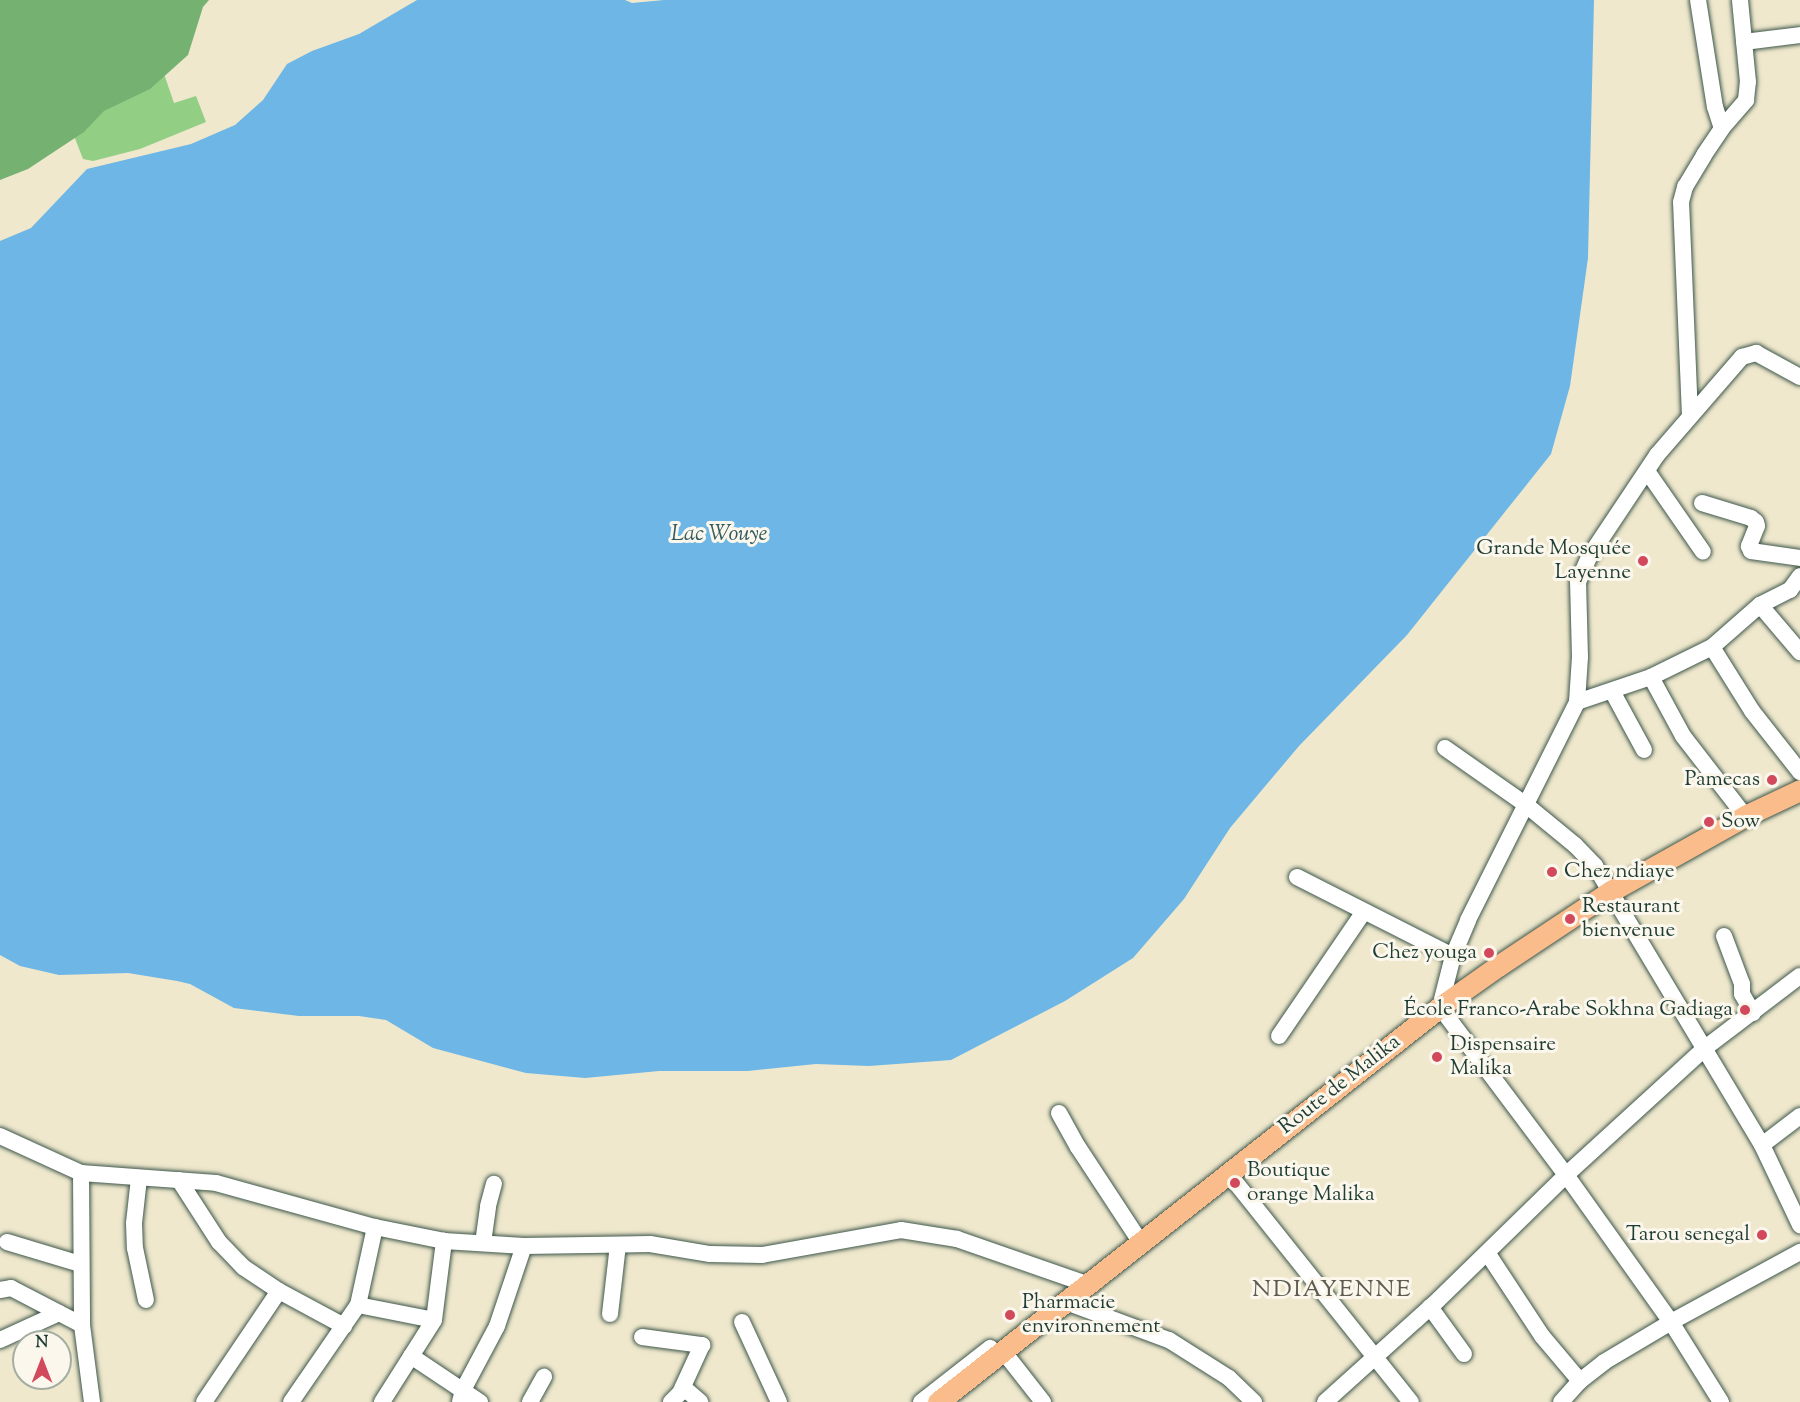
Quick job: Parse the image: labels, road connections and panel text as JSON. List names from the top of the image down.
{
  "streets": {
    "main road": ["Route de Malika"]
  },
  "districts": ["NDIAYENNE"],
  "water": ["Lac Wouye"],
  "places": [
    "Grande Mosquée Layenne",
    "Pamecas",
    "Sow",
    "Chez ndiaye",
    "Restaurant bienvenue",
    "Chez youga",
    "École Franco-Arabe Sokhna Gadiaga",
    "Dispensaire Malika",
    "Boutique orange Malika",
    "Tarou senegal",
    "Pharmacie environnement"
  ],
  "north": "top"
}
